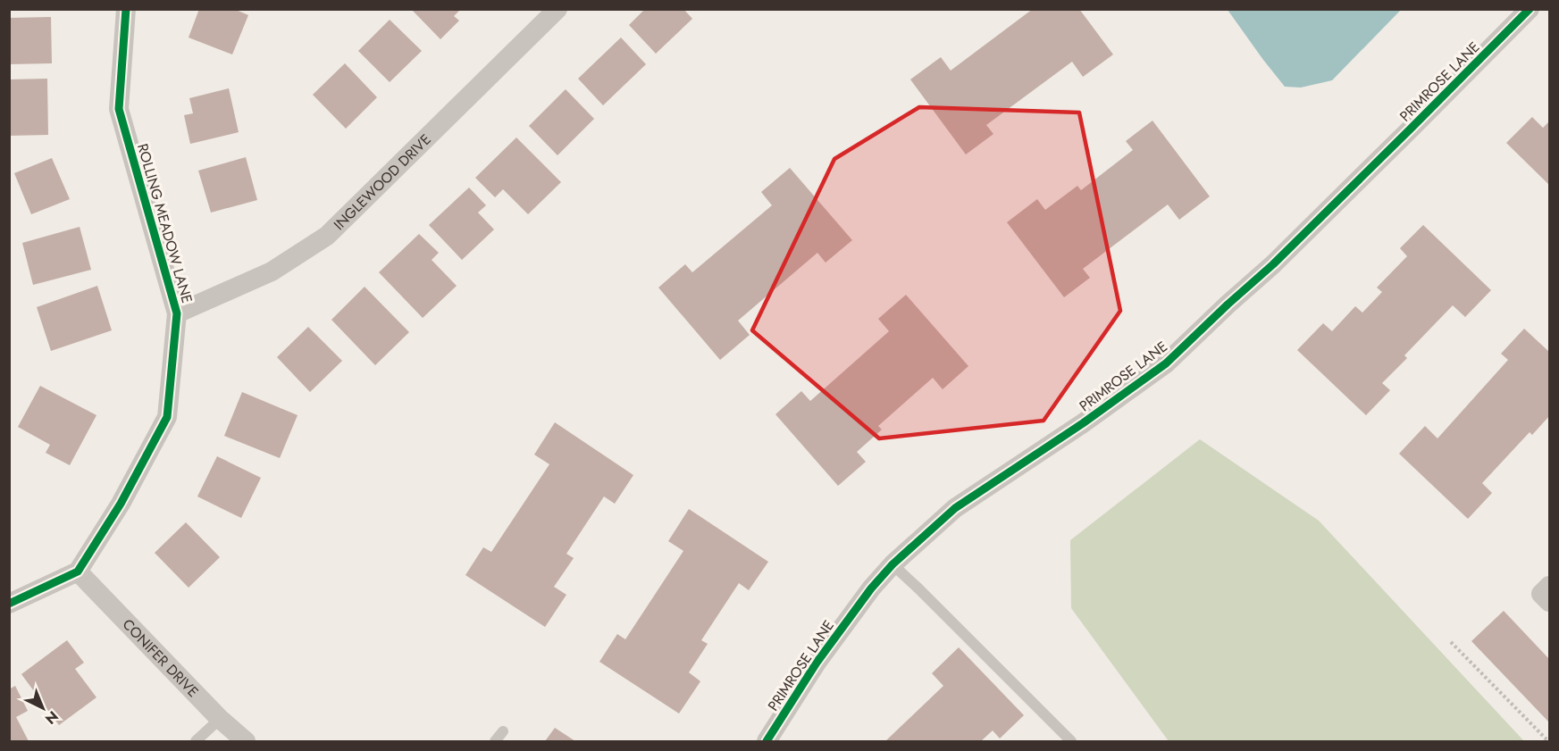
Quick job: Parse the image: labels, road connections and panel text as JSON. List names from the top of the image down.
{
  "streets": {
    "street": [
      "PRIMROSE LANE",
      "INGLEWOOD DRIVE",
      "ROLLING MEADOW LANE",
      "CONIFER DRIVE"
    ]
  },
  "crossings": [
    ["INGLEWOOD DRIVE", "ROLLING MEADOW LANE"],
    ["ROLLING MEADOW LANE", "CONIFER DRIVE"]
  ],
  "north": "bottom right"
}
